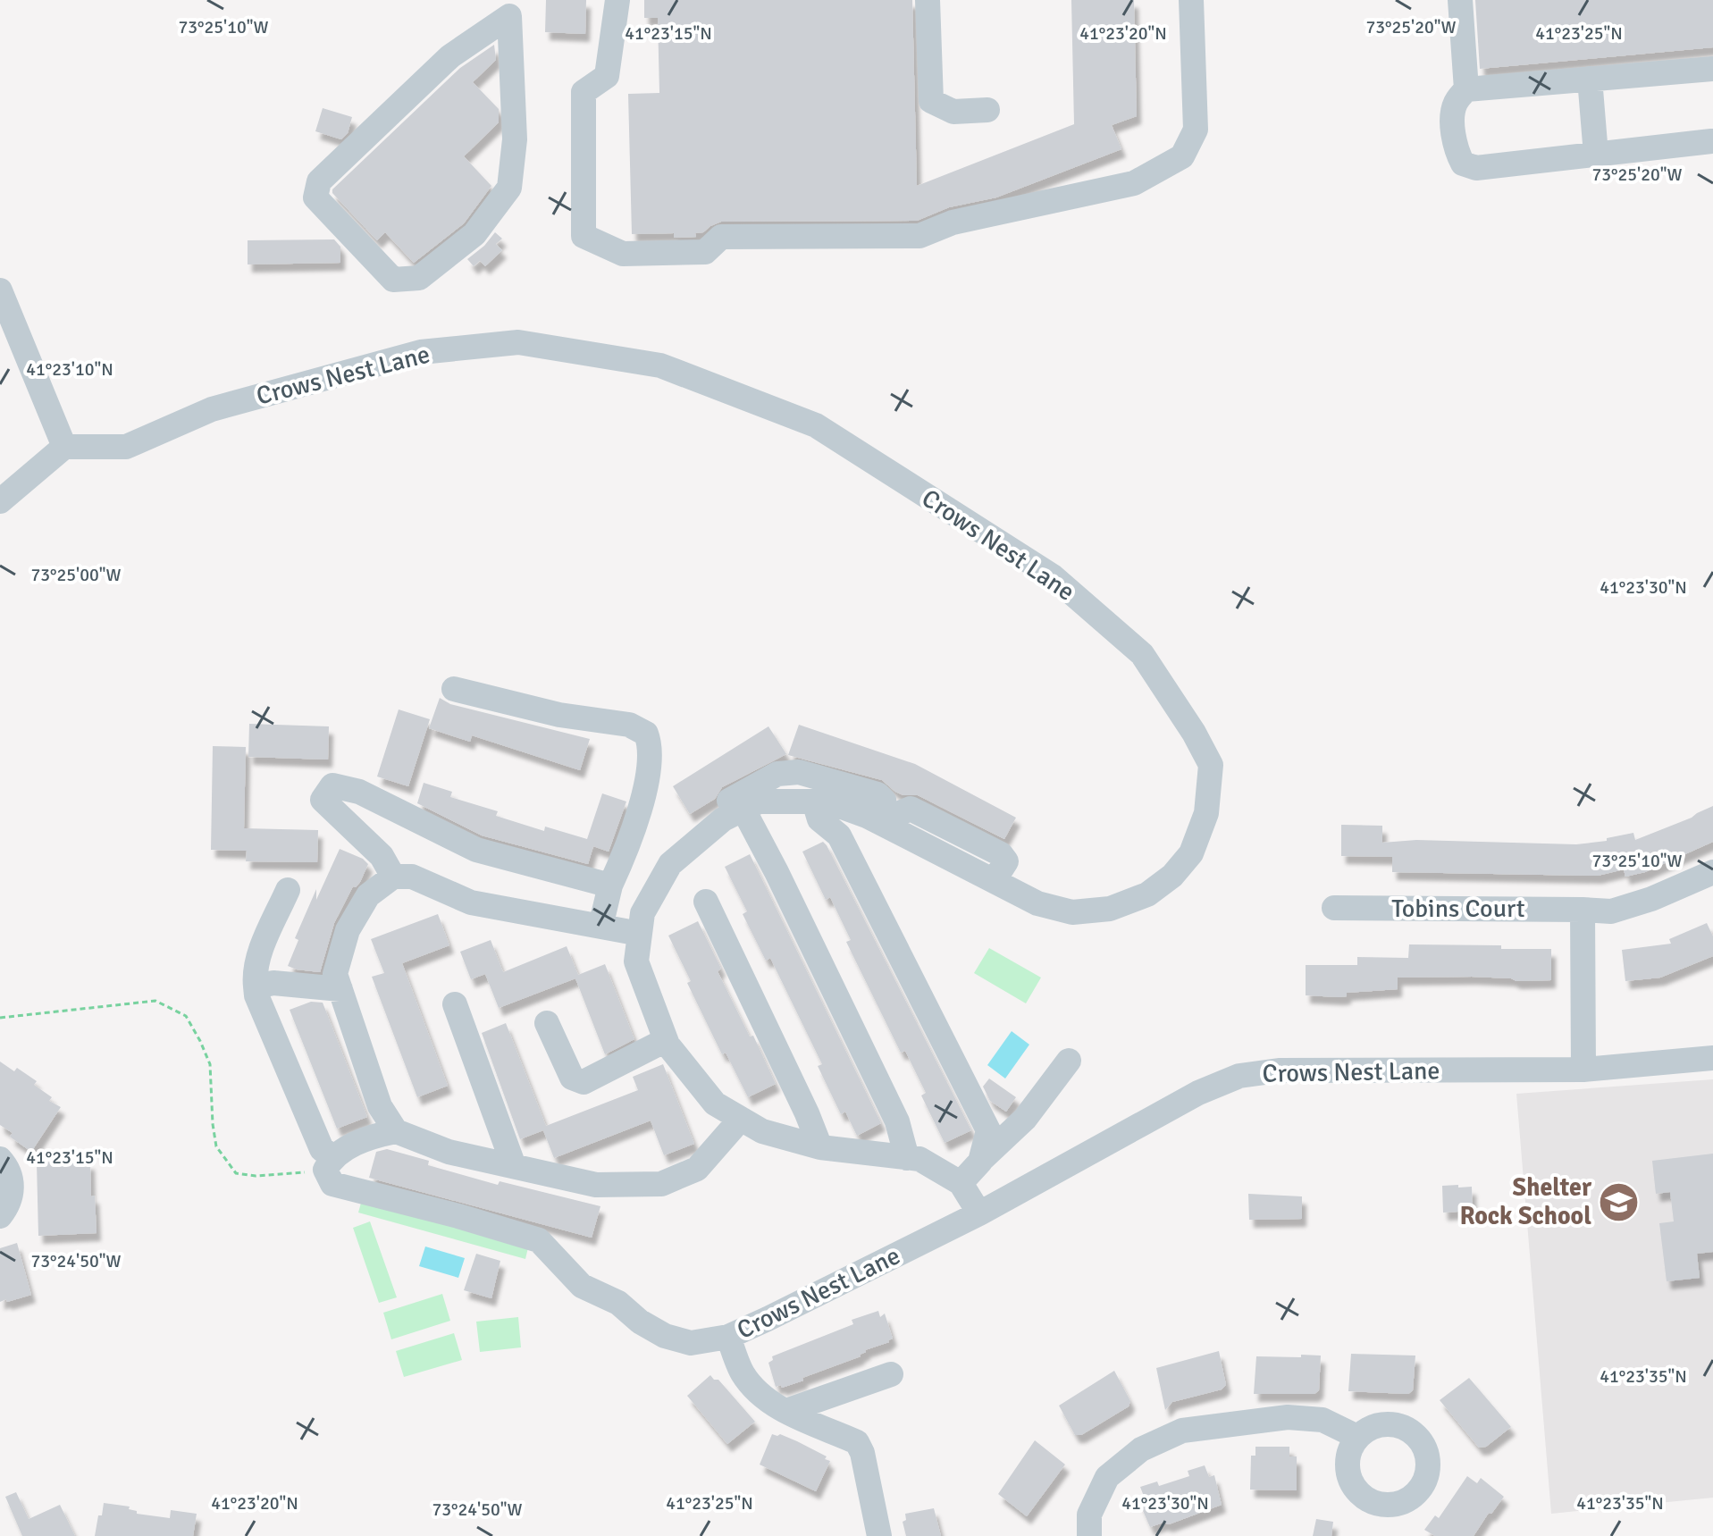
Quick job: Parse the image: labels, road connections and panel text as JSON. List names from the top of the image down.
{
  "streets": {
    "street": ["Crows Nest Lane", "Tobins Court"]
  },
  "places": {
    "school or university": ["Shelter Rock School"]
  },
  "coordinates": [
    "73°25'10\"W",
    "73°25'20\"W",
    "41°23'15\"N",
    "41°23'20\"N",
    "41°23'25\"N",
    "41°23'10\"N",
    "73°25'00\"W",
    "41°23'30\"N",
    "73°24'50\"W",
    "41°23'35\"N"
  ]
}
